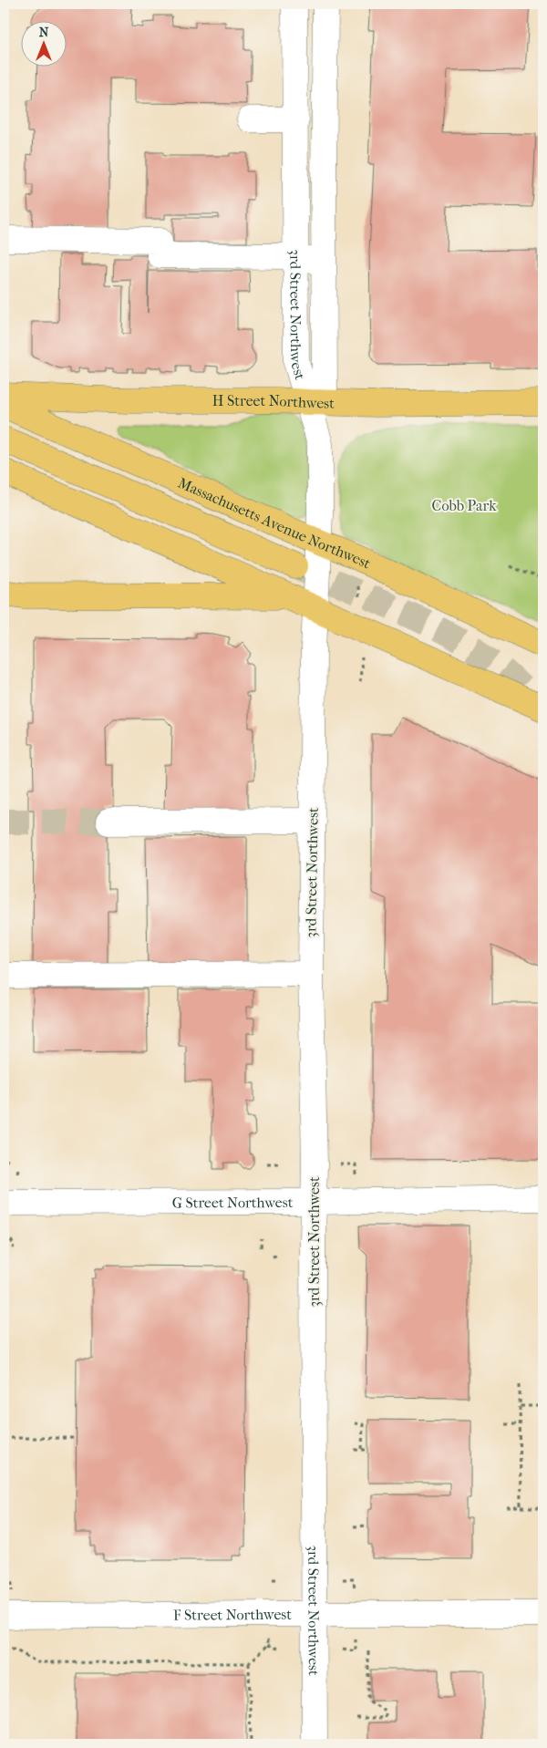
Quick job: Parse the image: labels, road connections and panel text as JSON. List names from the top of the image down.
{
  "streets": {
    "main road": ["H Street Northwest", "Massachusetts Avenue Northwest"],
    "street": ["3rd Street Northwest", "G Street Northwest", "F Street Northwest"]
  },
  "crossings": [
    ["3rd Street Northwest", "H Street Northwest"],
    ["3rd Street Northwest", "Massachusetts Avenue Northwest"],
    ["3rd Street Northwest", "G Street Northwest"],
    ["3rd Street Northwest", "F Street Northwest"]
  ],
  "parks": ["Cobb Park"],
  "north": "top"
}
